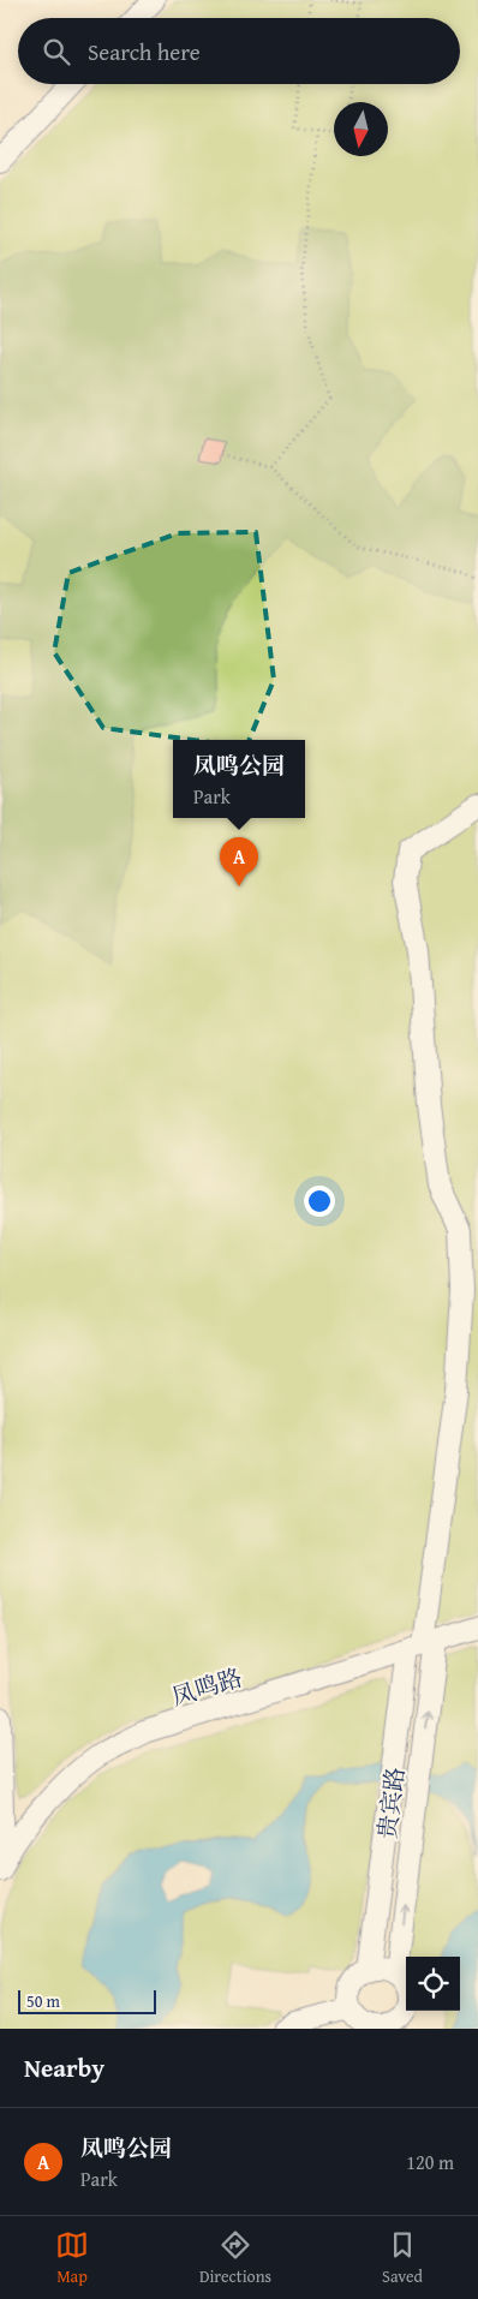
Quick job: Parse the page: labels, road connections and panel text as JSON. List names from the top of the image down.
{
  "streets": {
    "street": ["凤鸣路", "贵宾路"]
  },
  "crossings": [
    ["凤鸣路", "贵宾路"]
  ],
  "scale_bar": "50 m",
  "north": "bottom",
  "page": {
    "search": "Search here",
    "popup": ["凤鸣公园", "Park"],
    "pins": "A",
    "scale": "50 m",
    "heading": "Nearby",
    "list": [
      {
        "mark": "A",
        "name": "凤鸣公园",
        "note": "Park",
        "value": "120 m"
      }
    ],
    "nav": ["Map", "Directions", "Saved"]
  }
}
